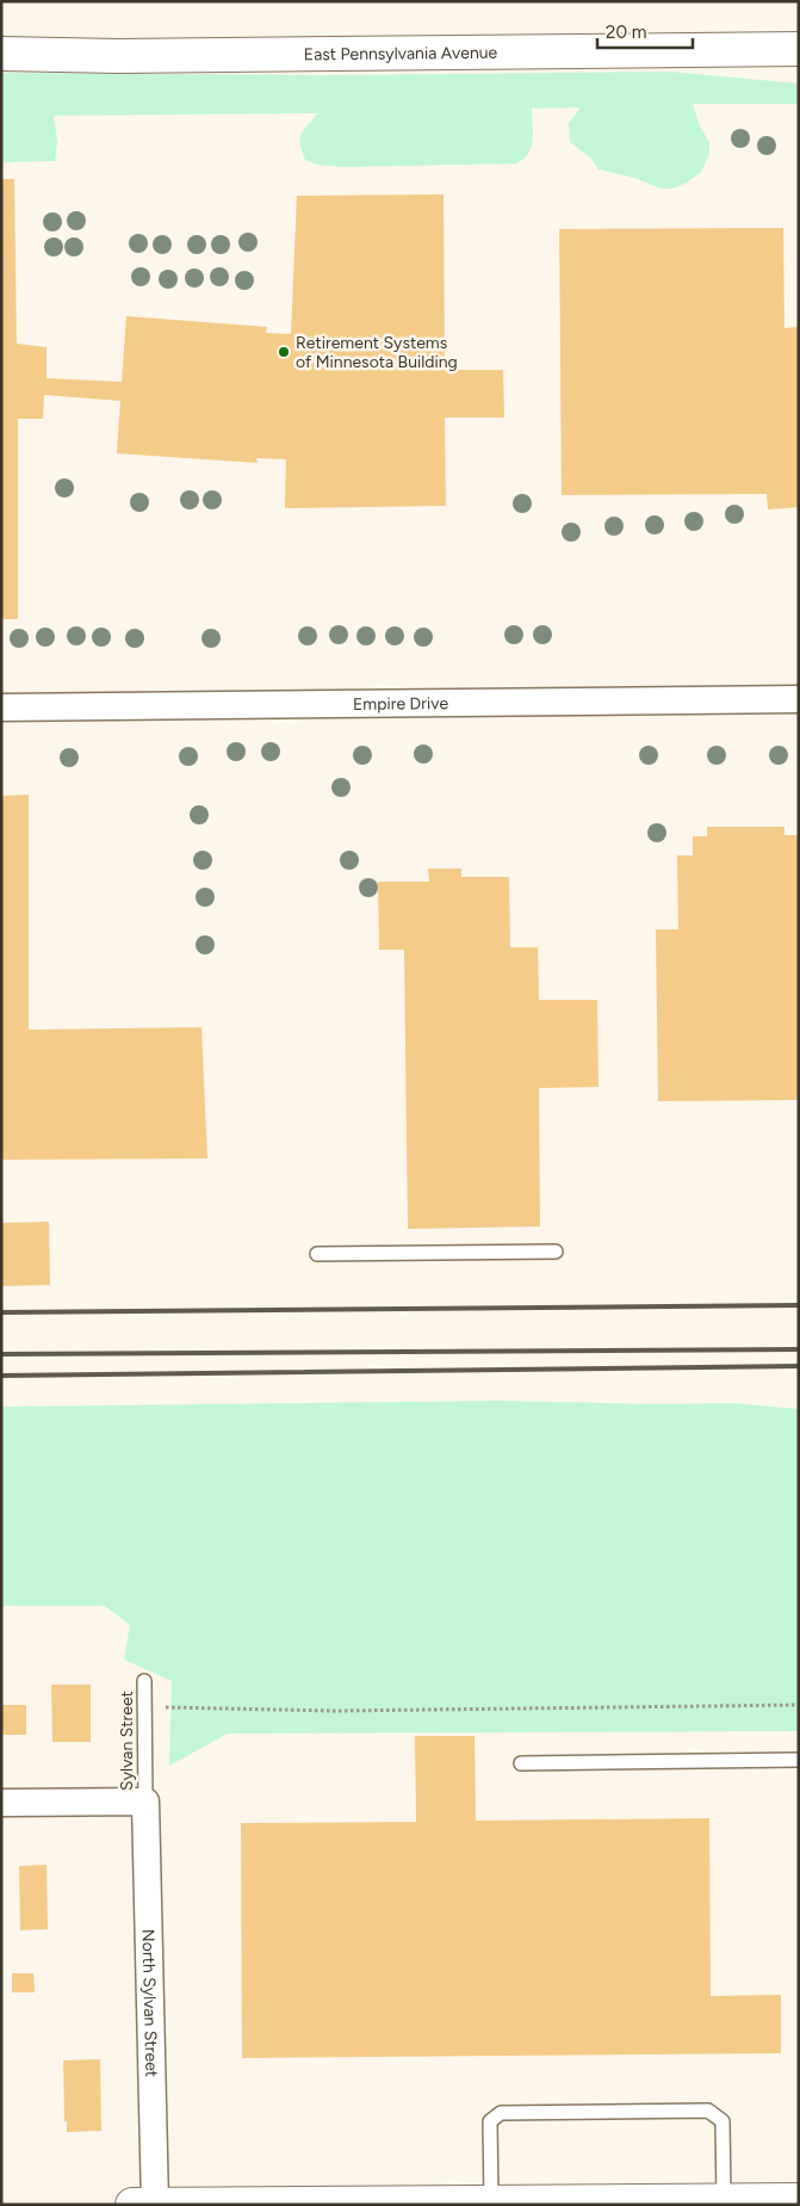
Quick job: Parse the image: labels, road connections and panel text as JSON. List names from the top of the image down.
{
  "streets": {
    "main road": ["East Pennsylvania Avenue"],
    "street": ["Empire Drive", "North Sylvan Street"],
    "lane": ["Sylvan Street"]
  },
  "crossings": [
    ["Sylvan Street", "North Sylvan Street"]
  ],
  "places": ["Retirement Systems of Minnesota Building"],
  "scale_bar": "20 m"
}
